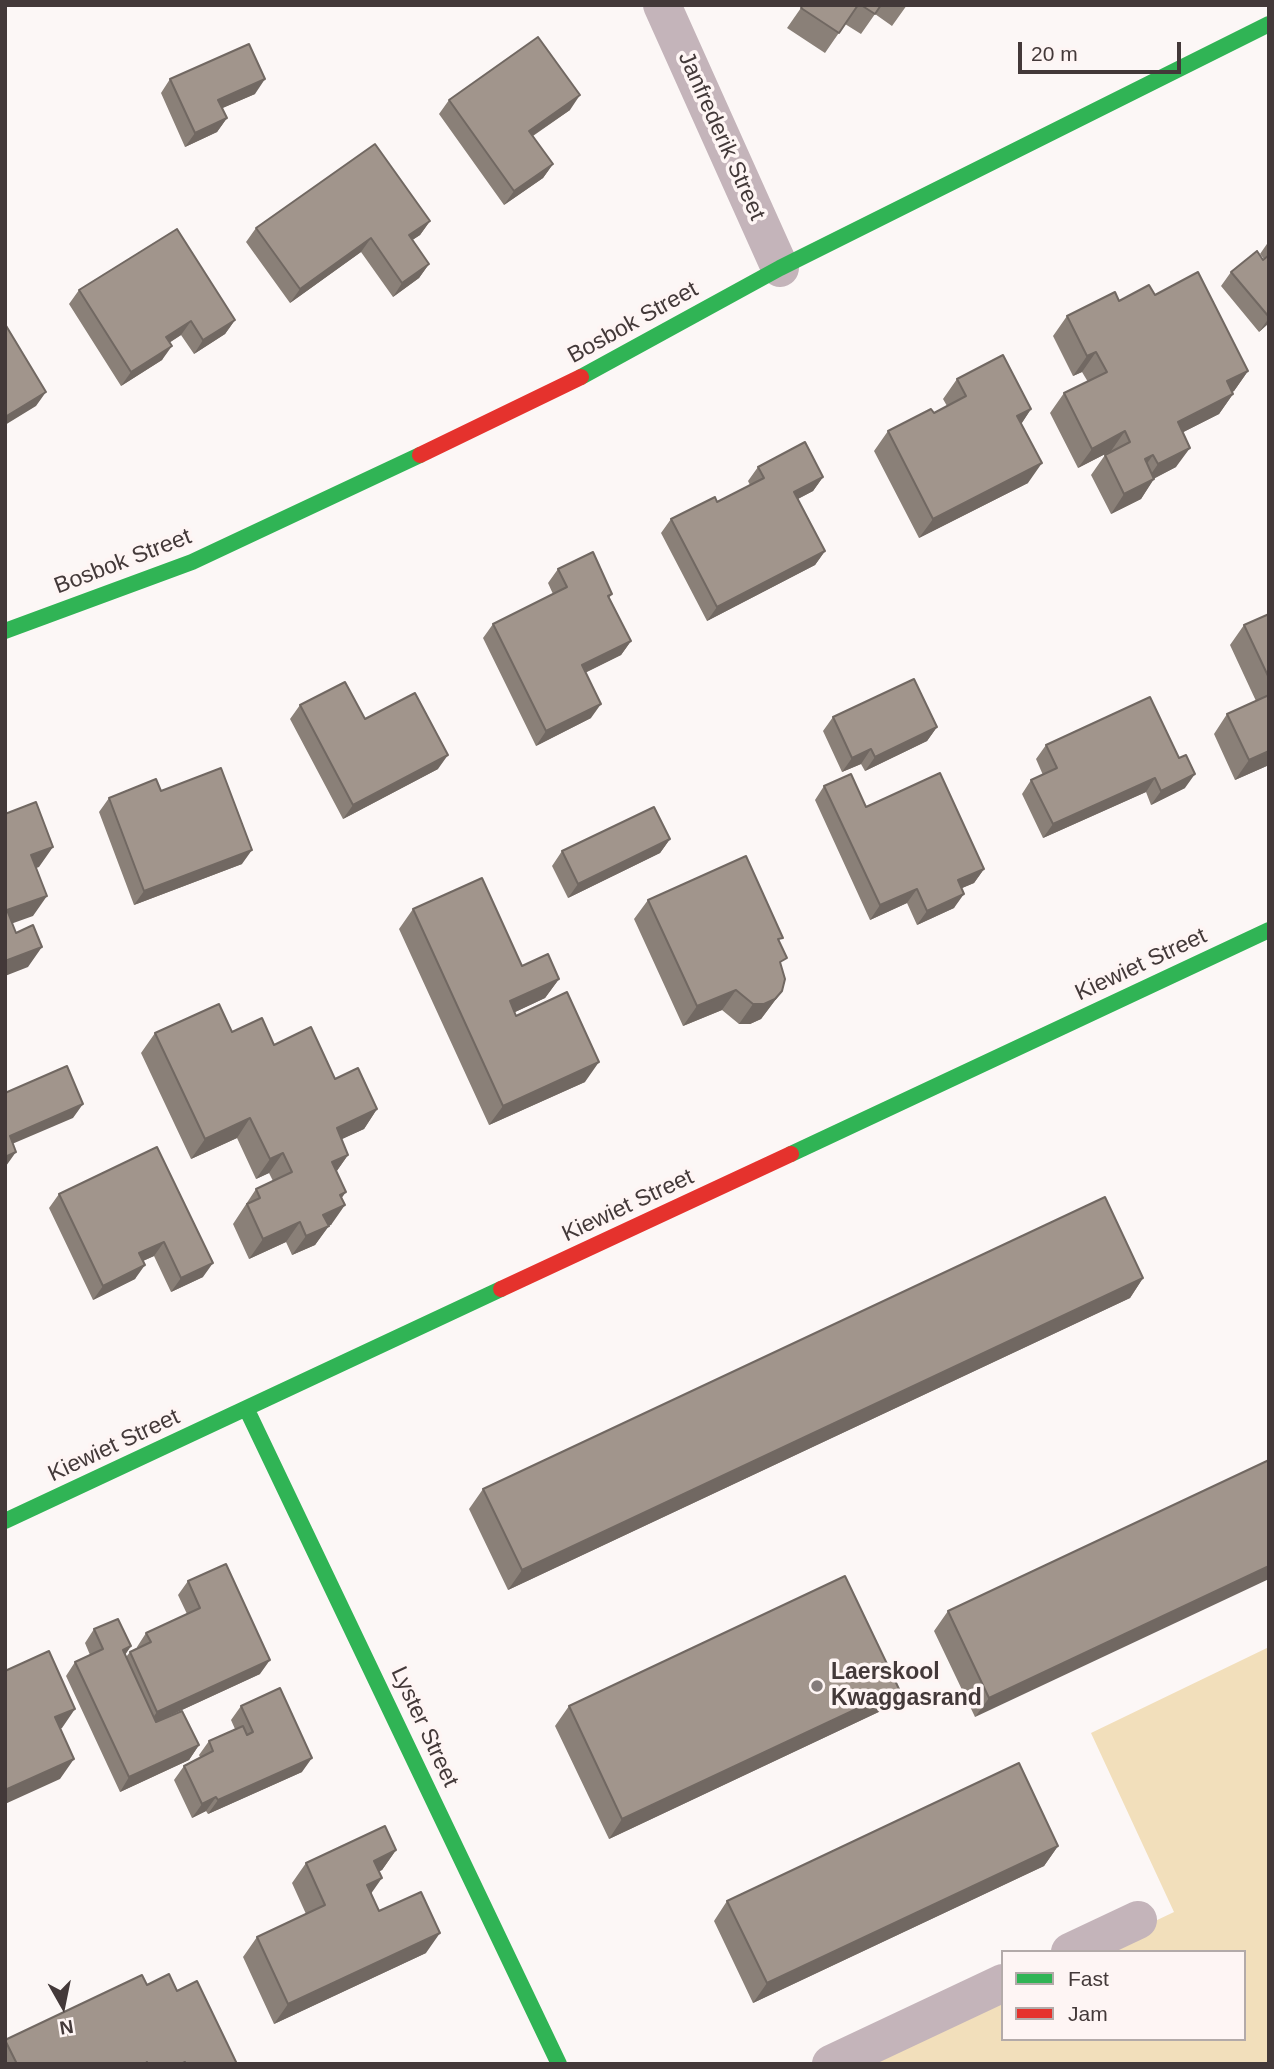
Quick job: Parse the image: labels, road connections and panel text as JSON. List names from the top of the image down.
{
  "streets": {
    "street": [
      "Janfrederik Street",
      "Bosbok Street",
      "Kiewiet Street",
      "Lyster Street"
    ]
  },
  "crossings": [
    ["Janfrederik Street", "Bosbok Street"],
    ["Kiewiet Street", "Lyster Street"]
  ],
  "places": ["Laerskool Kwaggasrand"],
  "legend": ["Fast", "Jam"],
  "scale_bar": "20 m",
  "north": "bottom"
}
